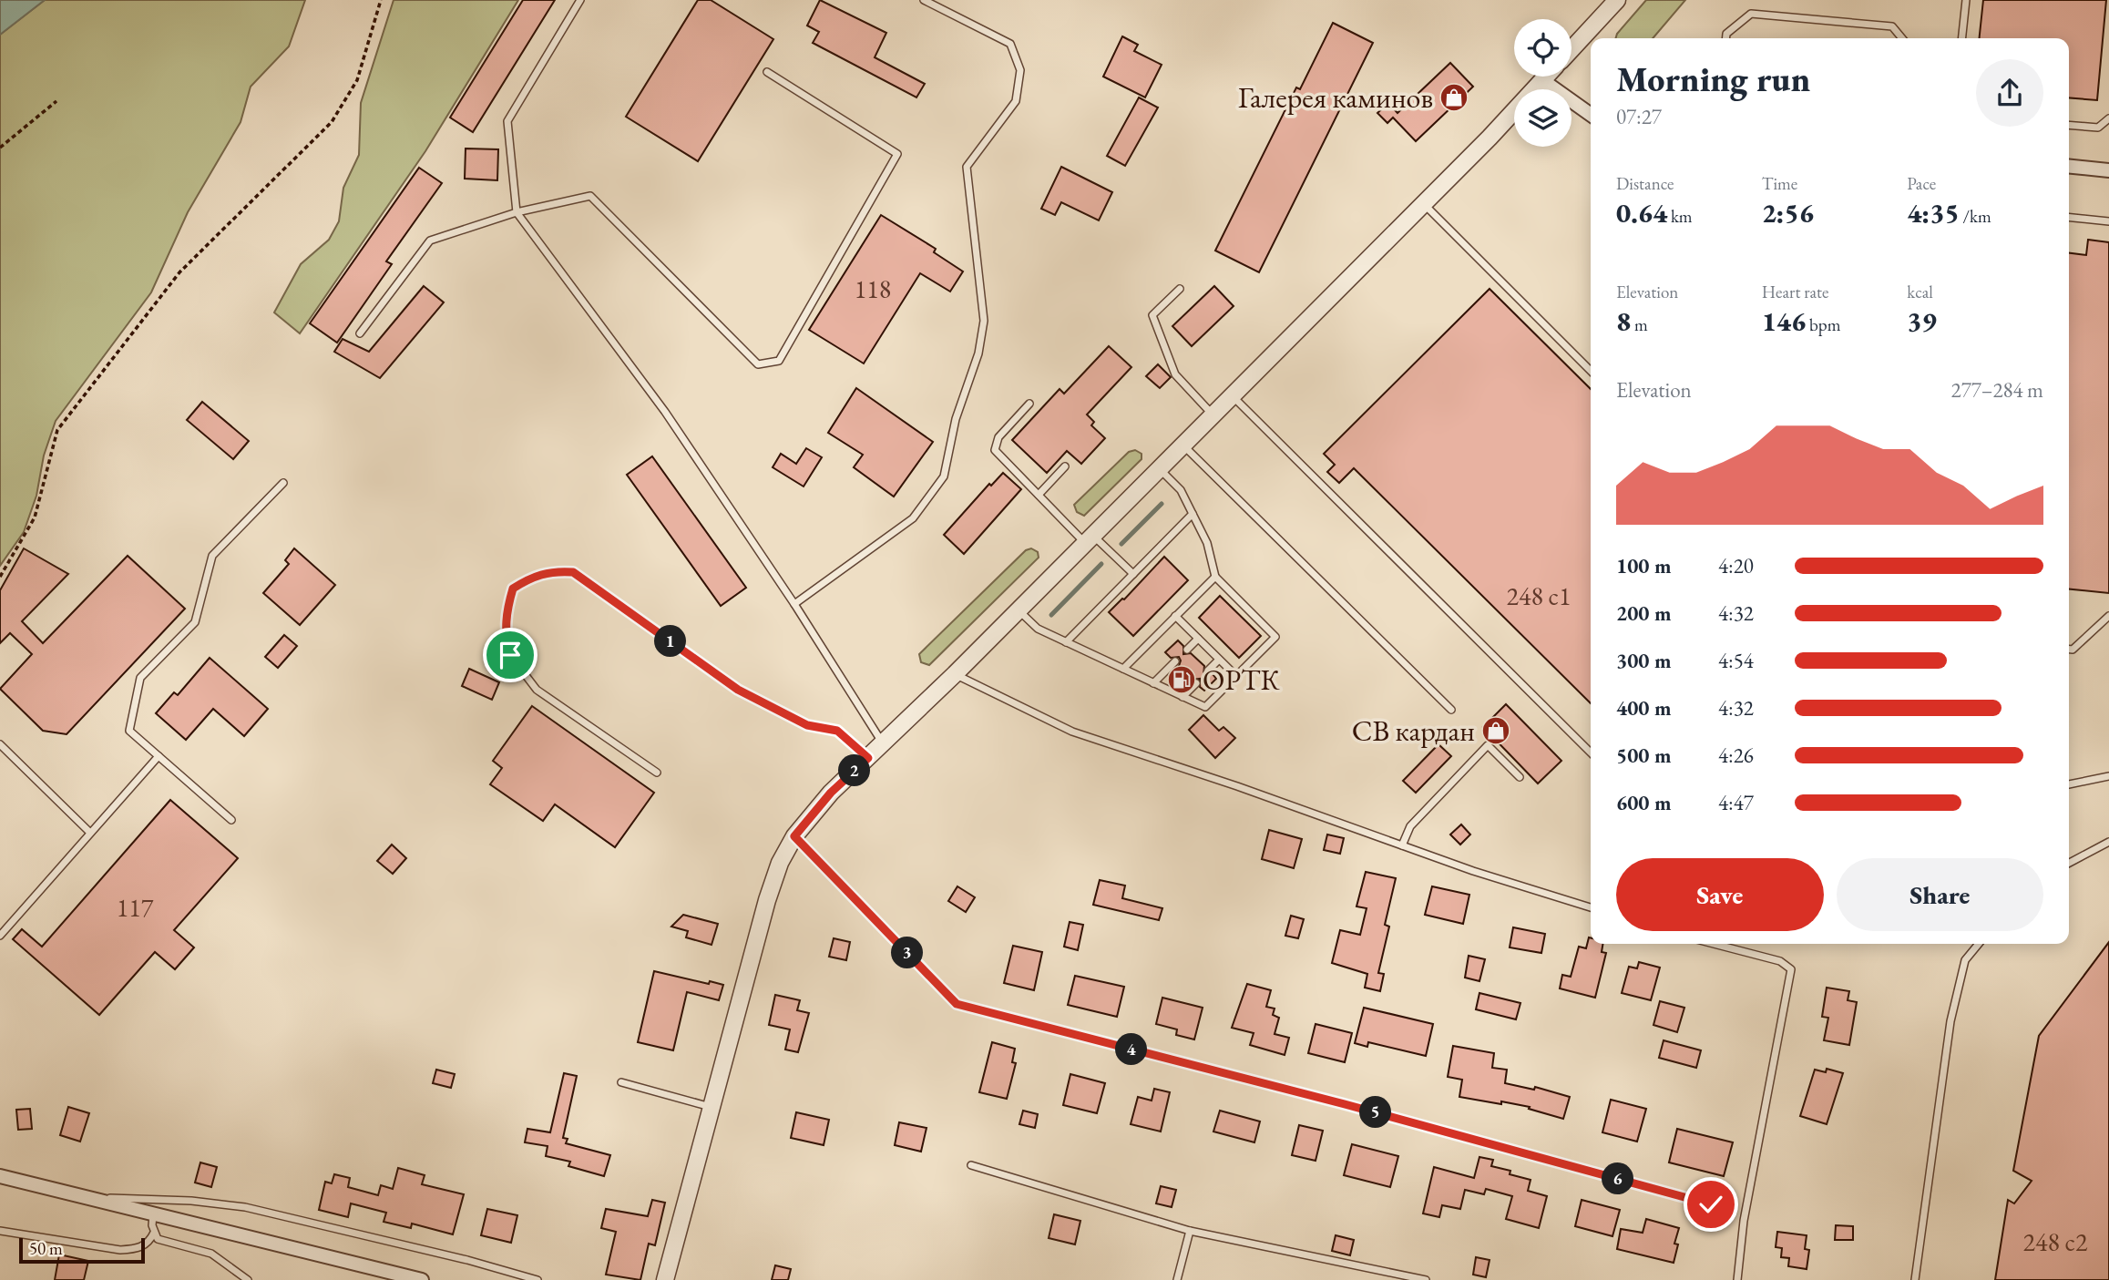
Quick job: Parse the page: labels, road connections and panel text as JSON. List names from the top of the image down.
{
  "places": {
    "shop": ["Галерея каминов", "СВ кардан"],
    "fuel station": ["ОРТК"]
  },
  "house_numbers": [
    "118",
    "248 с1",
    "117",
    "248 с2"
  ],
  "scale_bar": "50 m",
  "page": {
    "heading": ["Morning run", "07:27"],
    "stats": [
      ["Distance", "0.64 km"],
      ["Time", "2:56"],
      ["Pace", "4:35 /km"],
      ["Elevation", "8 m"],
      ["Heart rate", "146 bpm"],
      ["kcal", "39"]
    ],
    "chart": ["Elevation", "277–284 m"],
    "list": [
      {
        "name": "100 m",
        "note": "4:20"
      },
      {
        "name": "200 m",
        "note": "4:32"
      },
      {
        "name": "300 m",
        "note": "4:54"
      },
      {
        "name": "400 m",
        "note": "4:32"
      },
      {
        "name": "500 m",
        "note": "4:26"
      },
      {
        "name": "600 m",
        "note": "4:47"
      }
    ],
    "pins": [
      "1",
      "2",
      "3",
      "4",
      "5",
      "6"
    ],
    "buttons": ["Save", "Share"],
    "scale": "50 m"
  }
}
